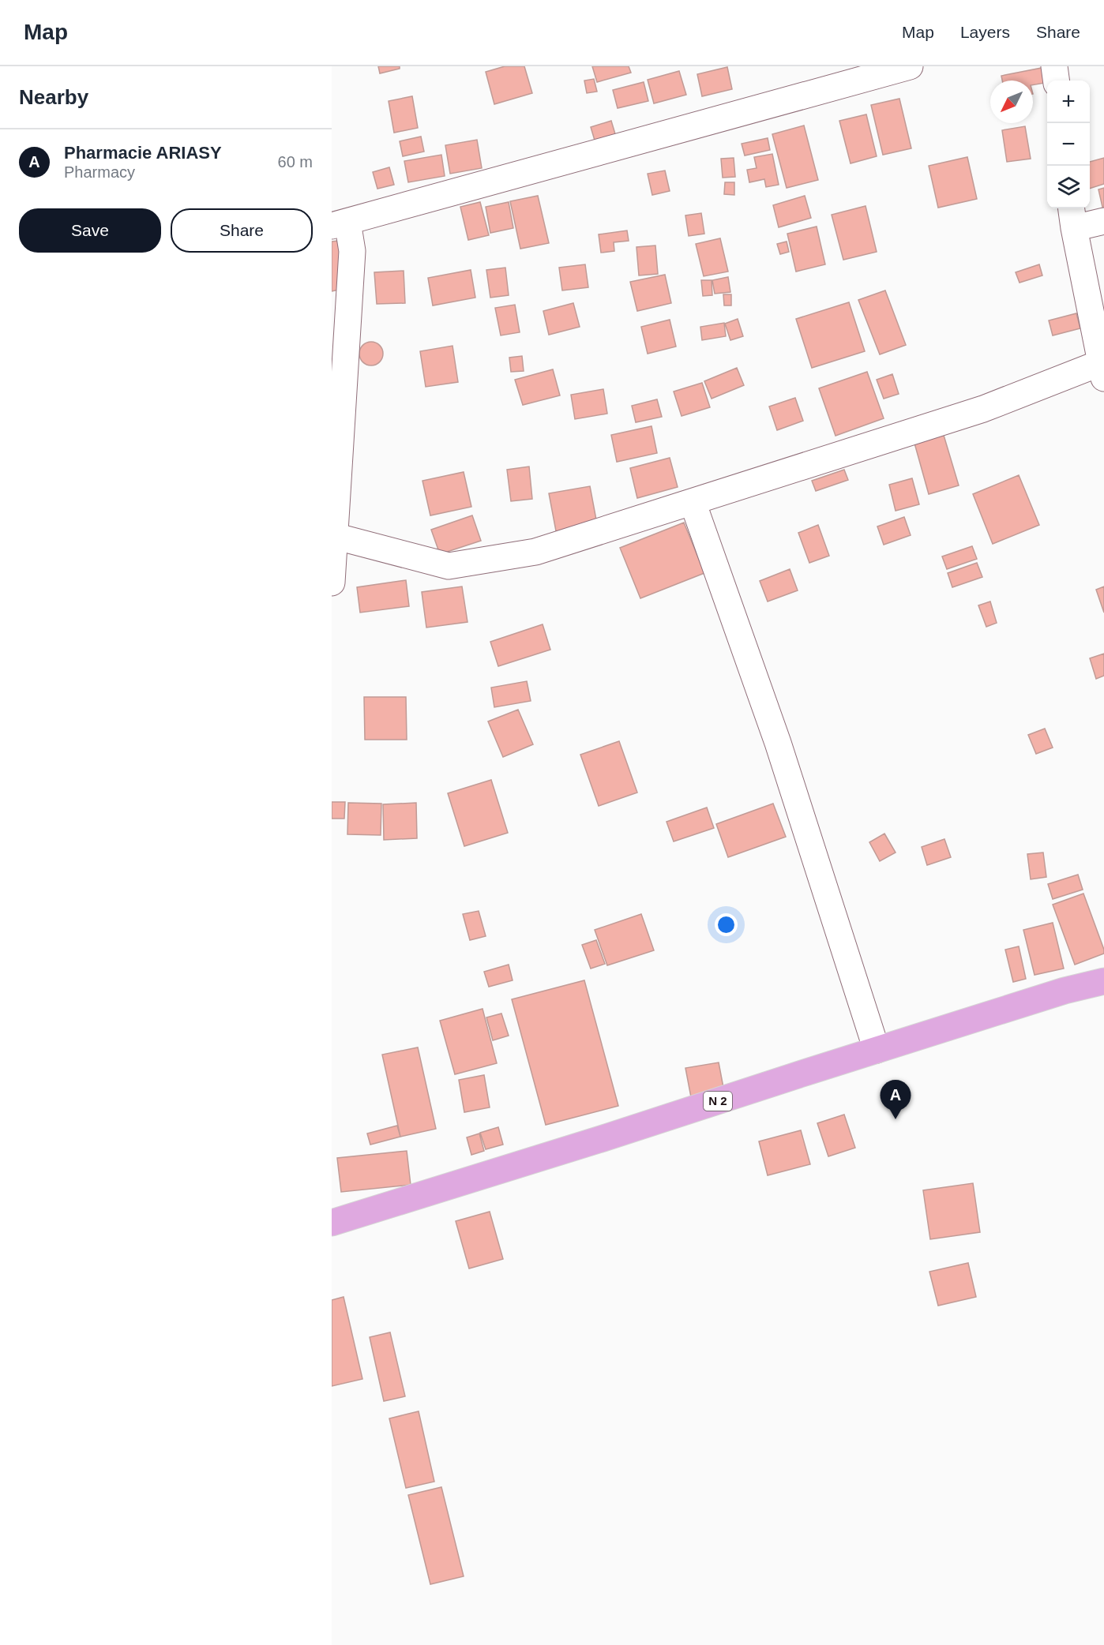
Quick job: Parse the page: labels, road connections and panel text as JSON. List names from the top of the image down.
{
  "streets": {
    "main road": ["N 2"]
  },
  "north": "bottom left",
  "page": {
    "header": "Map",
    "nav": ["Map", "Layers", "Share"],
    "heading": "Nearby",
    "map_buttons": ["+", "−"],
    "list": [
      {
        "mark": "A",
        "name": "Pharmacie ARIASY",
        "note": "Pharmacy",
        "value": "60 m"
      }
    ],
    "buttons": ["Save", "Share"],
    "pins": "A"
  }
}
